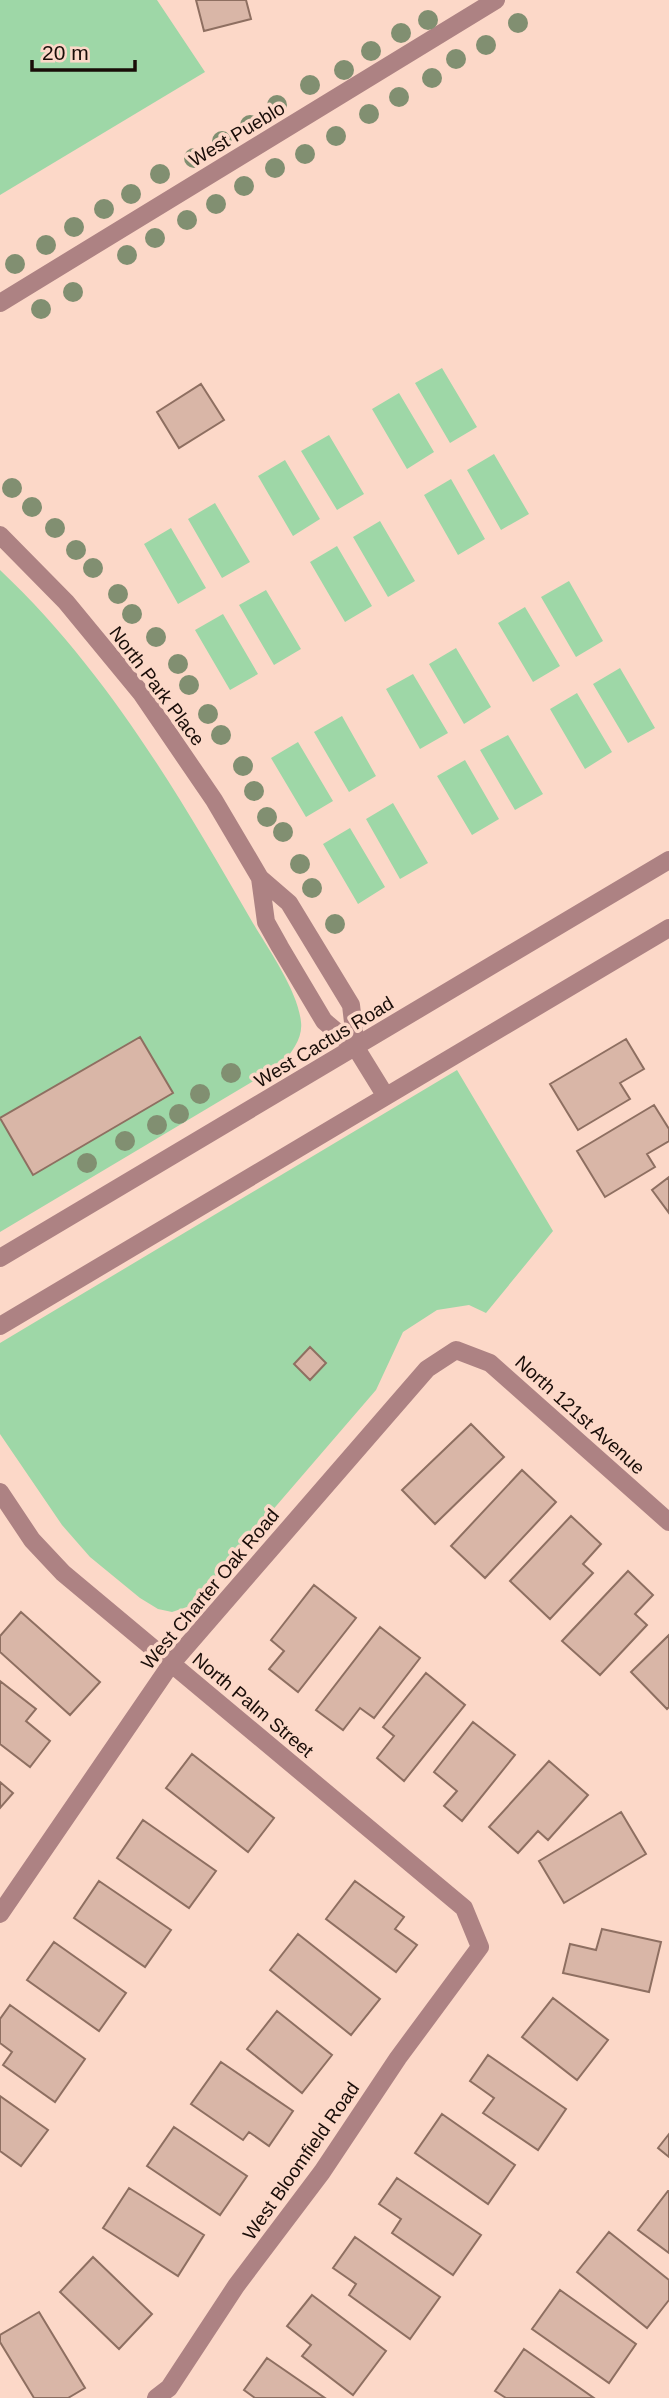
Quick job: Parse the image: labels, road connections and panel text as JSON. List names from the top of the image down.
{
  "streets": {
    "street": [
      "West Pueblo",
      "North Park Place",
      "West Cactus Road",
      "North 121st Avenue",
      "West Charter Oak Road",
      "North Palm Street",
      "West Bloomfield Road"
    ]
  },
  "crossings": [
    ["North Park Place", "West Cactus Road"],
    ["North 121st Avenue", "West Charter Oak Road"],
    ["West Charter Oak Road", "North Palm Street"],
    ["North Palm Street", "West Bloomfield Road"]
  ],
  "scale_bar": "20 m"
}
